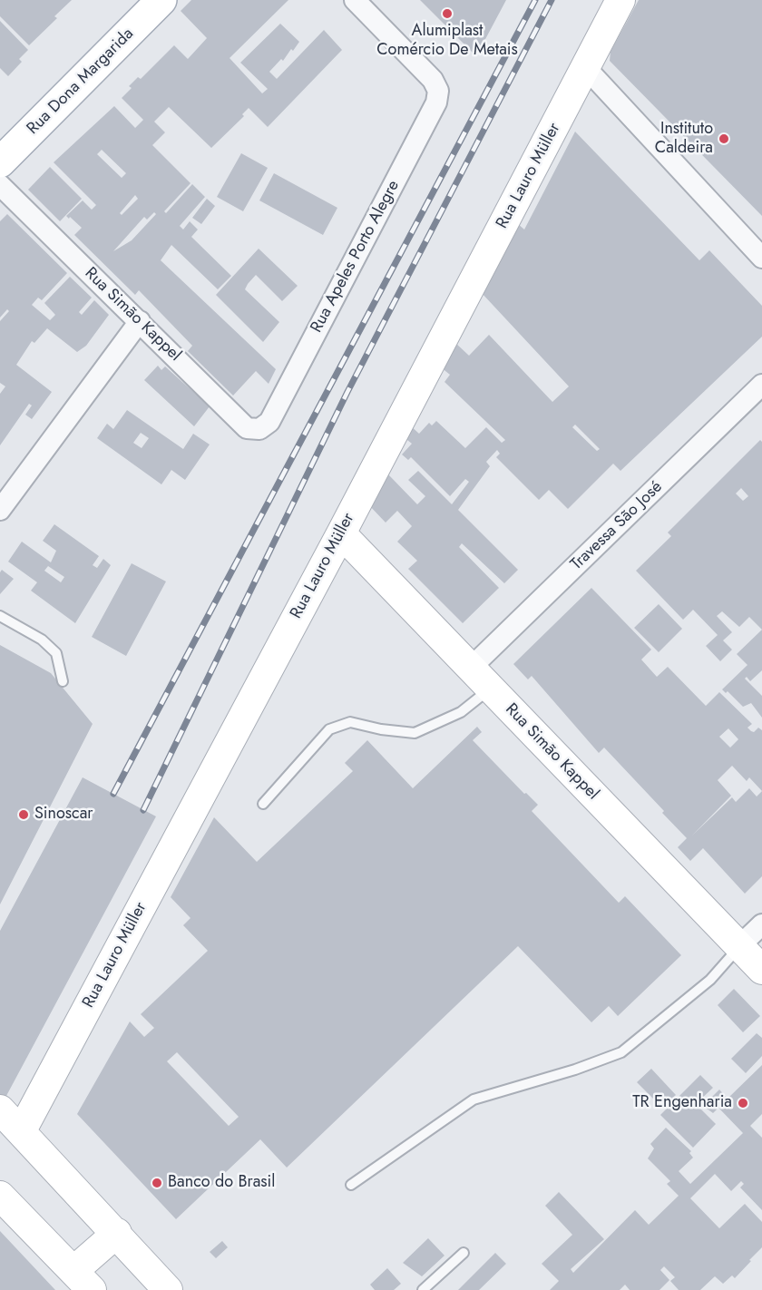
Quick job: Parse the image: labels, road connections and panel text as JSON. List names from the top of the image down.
{
  "streets": {
    "main road": ["Rua Dona Margarida"],
    "street": [
      "Rua Lauro Müller",
      "Rua Apeles Porto Alegre",
      "Rua Simão Kappel",
      "Travessa São José"
    ]
  },
  "crossings": [
    ["Rua Lauro Müller", "Rua Simão Kappel"],
    ["Rua Apeles Porto Alegre", "Rua Simão Kappel"],
    ["Rua Simão Kappel", "Travessa São José"]
  ],
  "places": [
    "Alumiplast Comércio De Metais",
    "Instituto Caldeira",
    "Sinoscar",
    "TR Engenharia",
    "Banco do Brasil"
  ]
}
